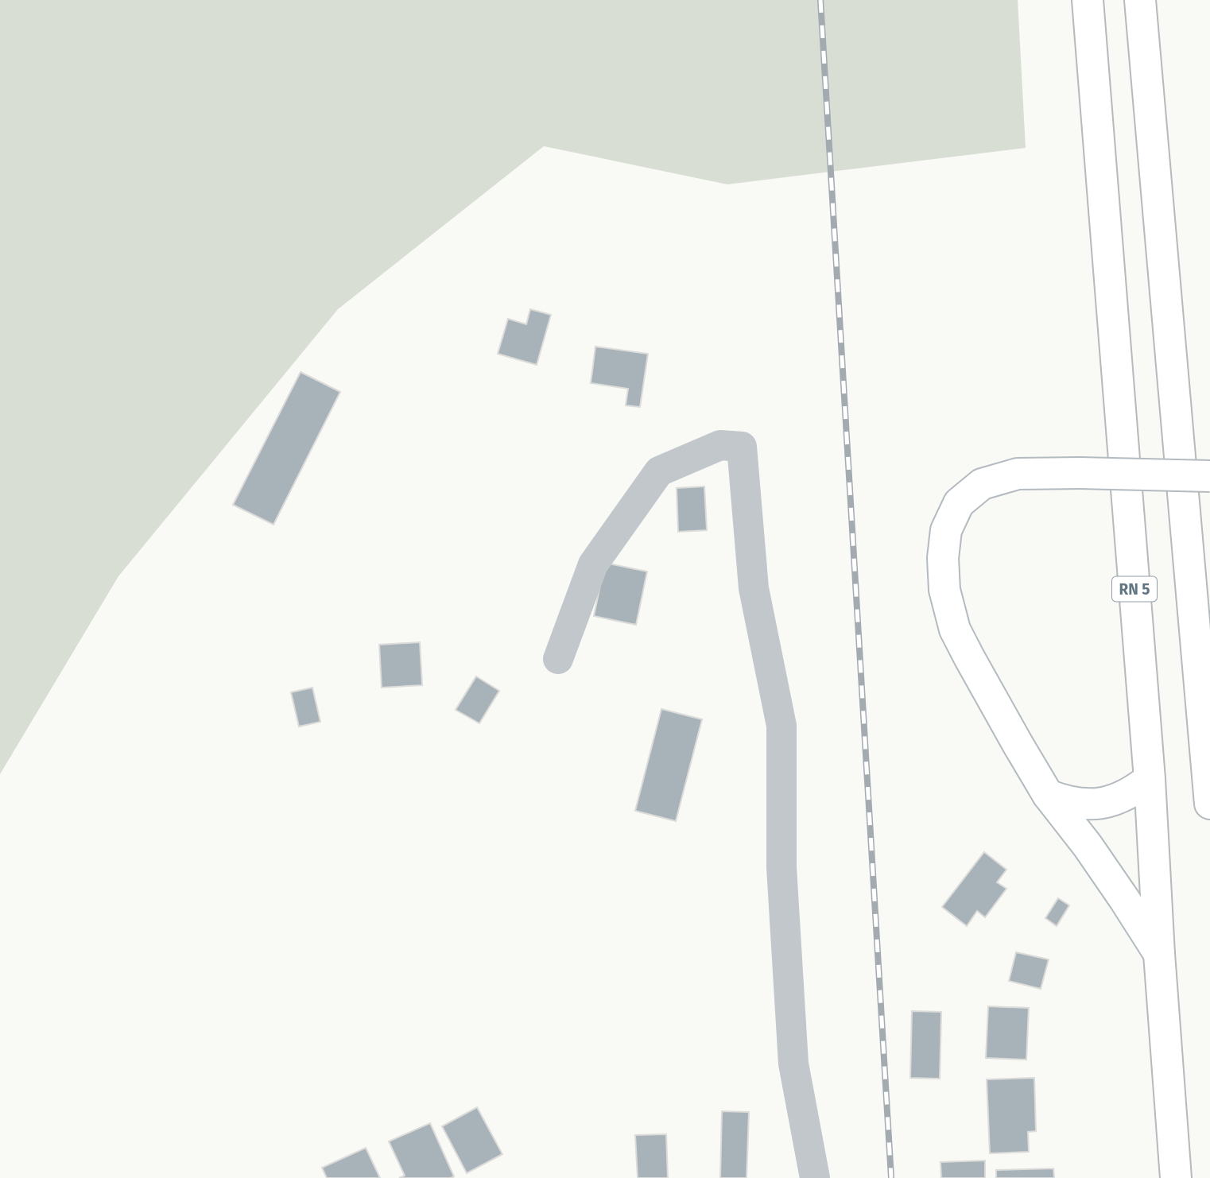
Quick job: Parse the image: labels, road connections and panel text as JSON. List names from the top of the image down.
{
  "streets": {
    "main road": ["RN 5"]
  }
}
